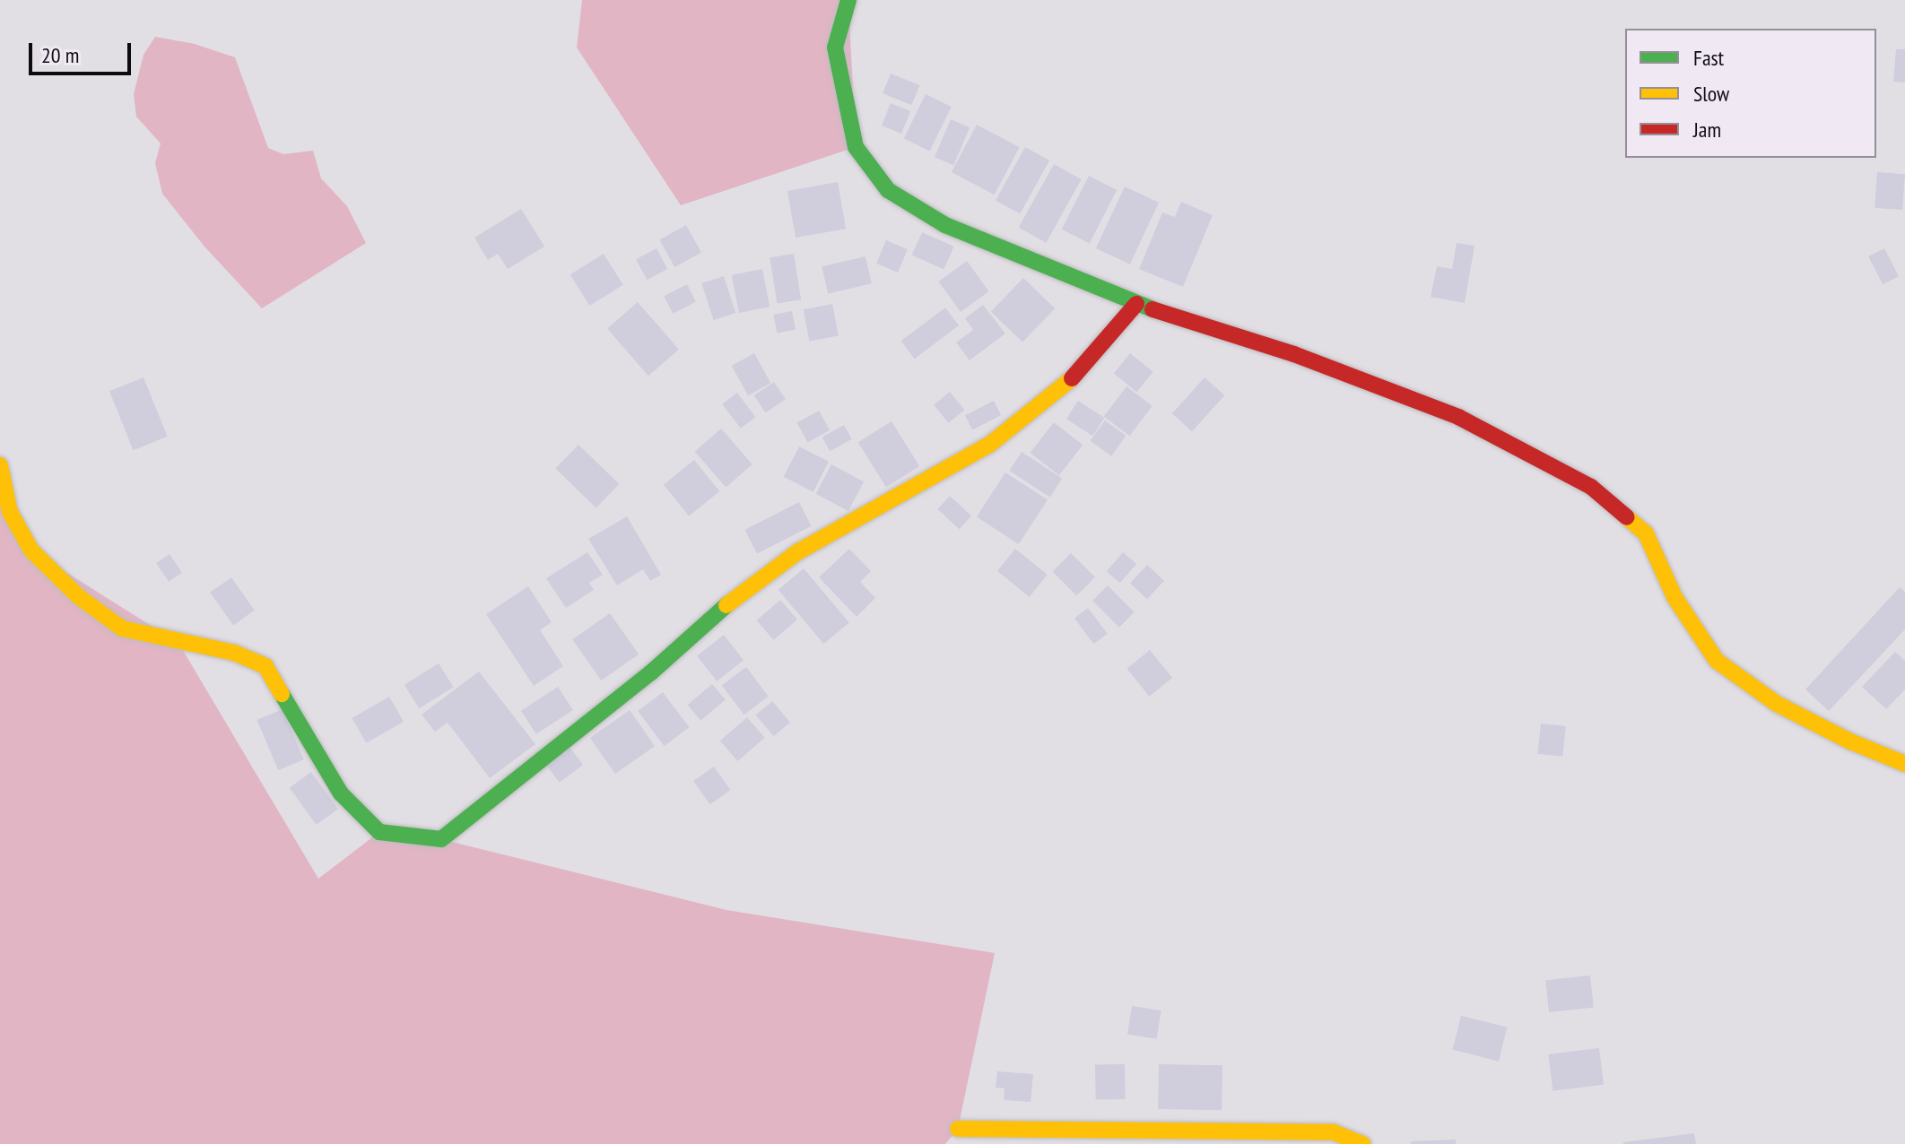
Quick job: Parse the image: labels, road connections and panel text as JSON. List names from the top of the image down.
{
  "legend": ["Fast", "Slow", "Jam"],
  "scale_bar": "20 m"
}
